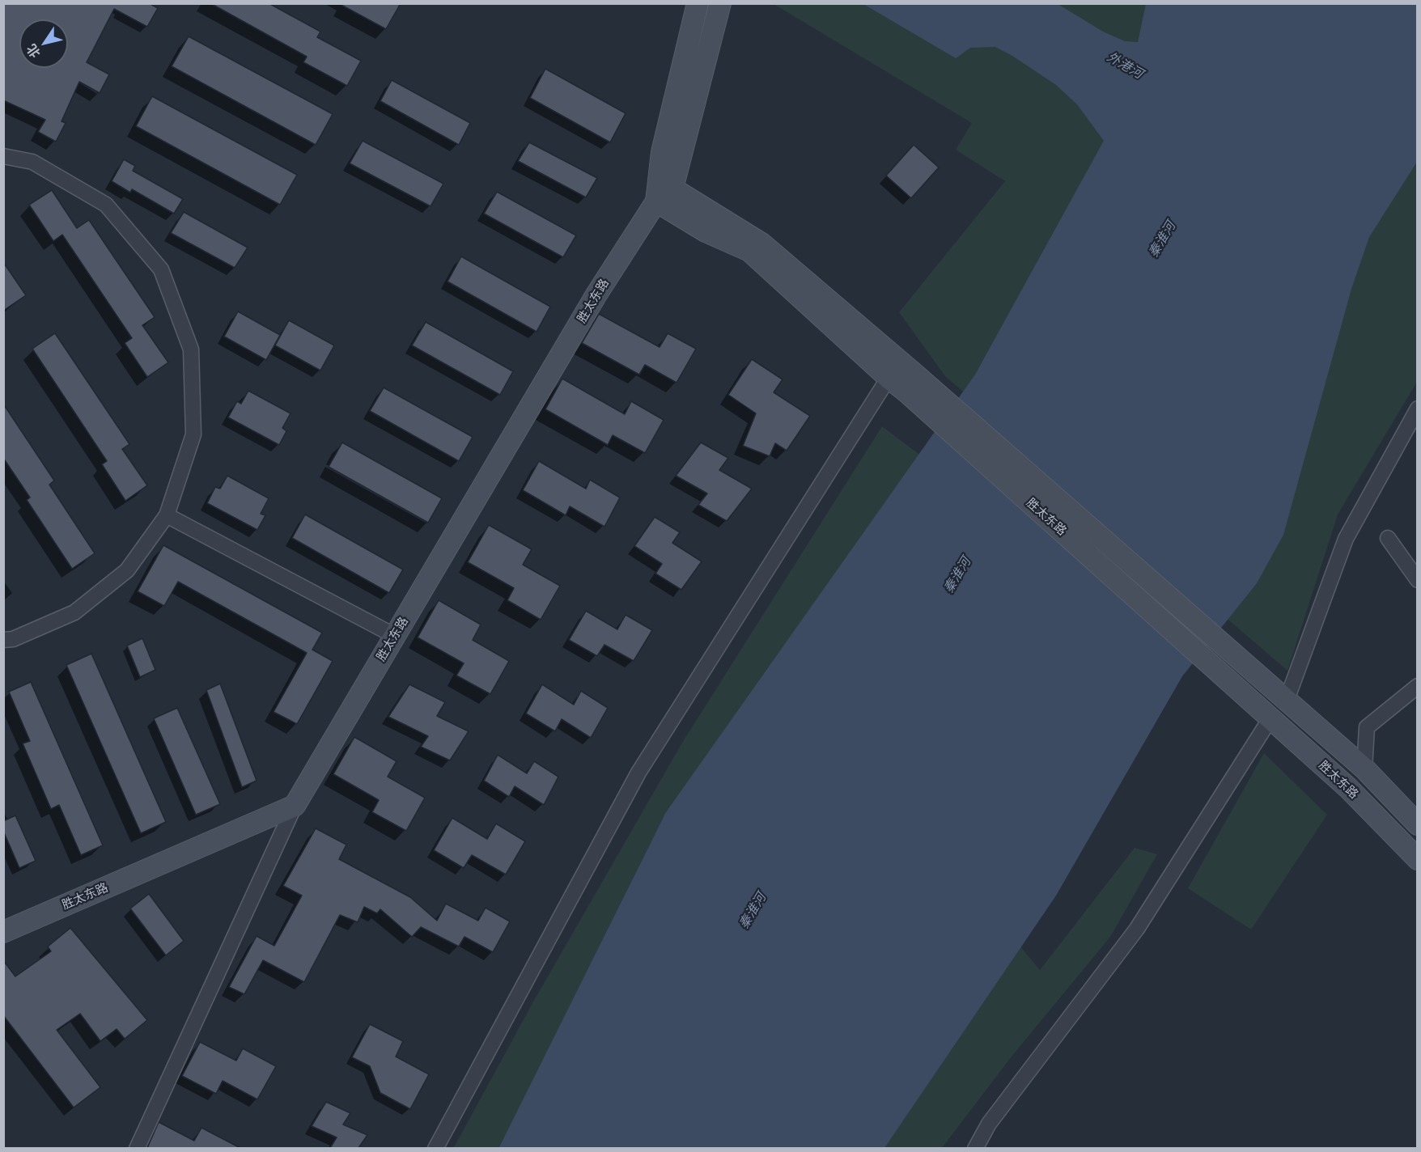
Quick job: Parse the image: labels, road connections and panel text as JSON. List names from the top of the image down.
{
  "streets": {
    "main road": ["胜太东路"]
  },
  "water": ["外港河", "秦淮河"],
  "north": "bottom left"
}
